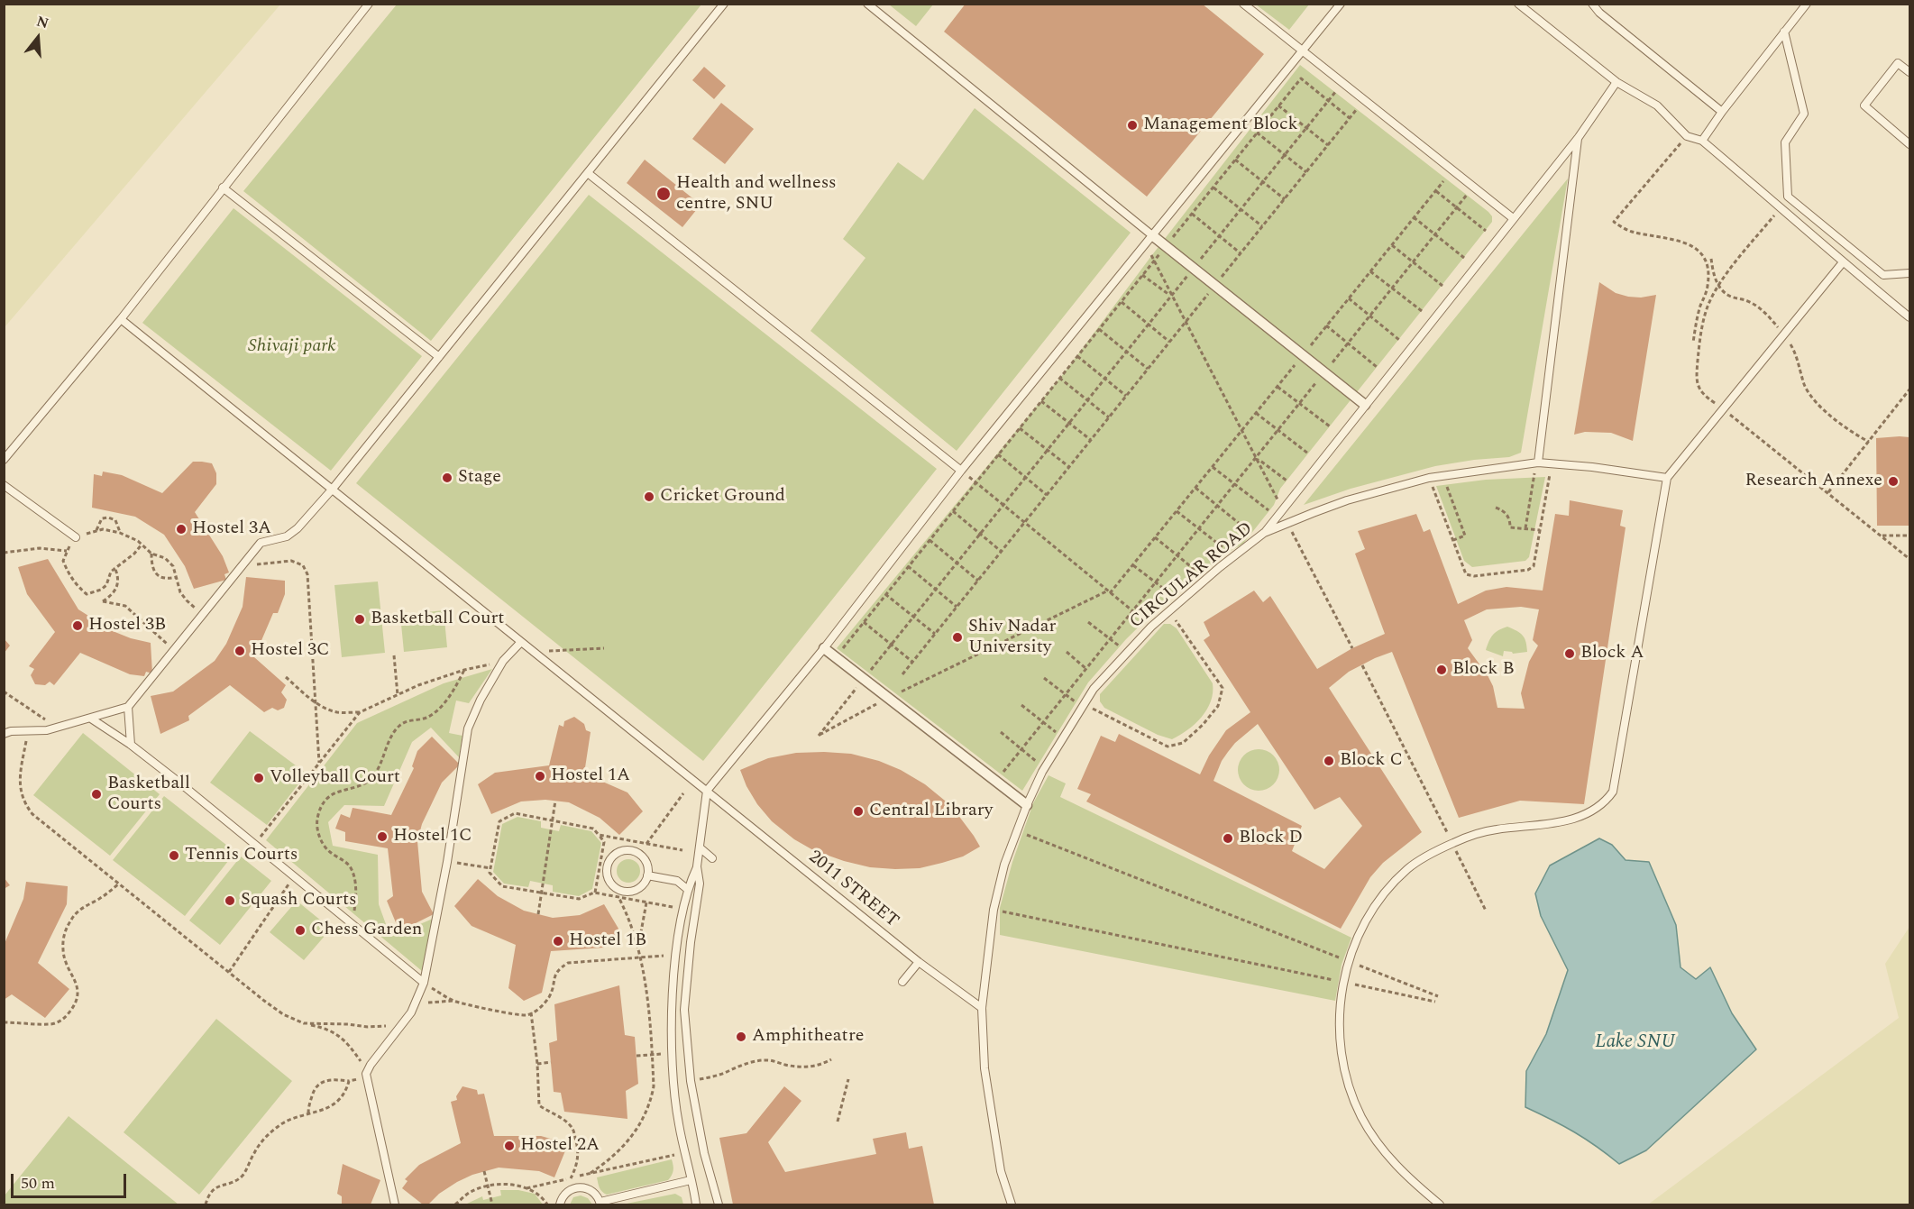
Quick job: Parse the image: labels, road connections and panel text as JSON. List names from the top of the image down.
{
  "streets": {
    "lane": ["CIRCULAR ROAD", "2011 STREET"]
  },
  "crossings": [
    ["CIRCULAR ROAD", "2011 STREET"]
  ],
  "water": ["Lake SNU"],
  "parks": ["Shivaji park"],
  "places": [
    "Management Block",
    "Health and wellness centre, SNU",
    "Stage",
    "Research Annexe",
    "Cricket Ground",
    "Hostel 3A",
    "Basketball Court",
    "Hostel 3B",
    "Shiv Nadar University",
    "Hostel 3C",
    "Block A",
    "Block B",
    "Block C",
    "Hostel 1A",
    "Volleyball Court",
    "Basketball Courts",
    "Central Library",
    "Hostel 1C",
    "Block D",
    "Tennis Courts",
    "Squash Courts",
    "Chess Garden",
    "Hostel 1B",
    "Amphitheatre",
    "Hostel 2A"
  ],
  "scale_bar": "50 m",
  "north": "top"
}
